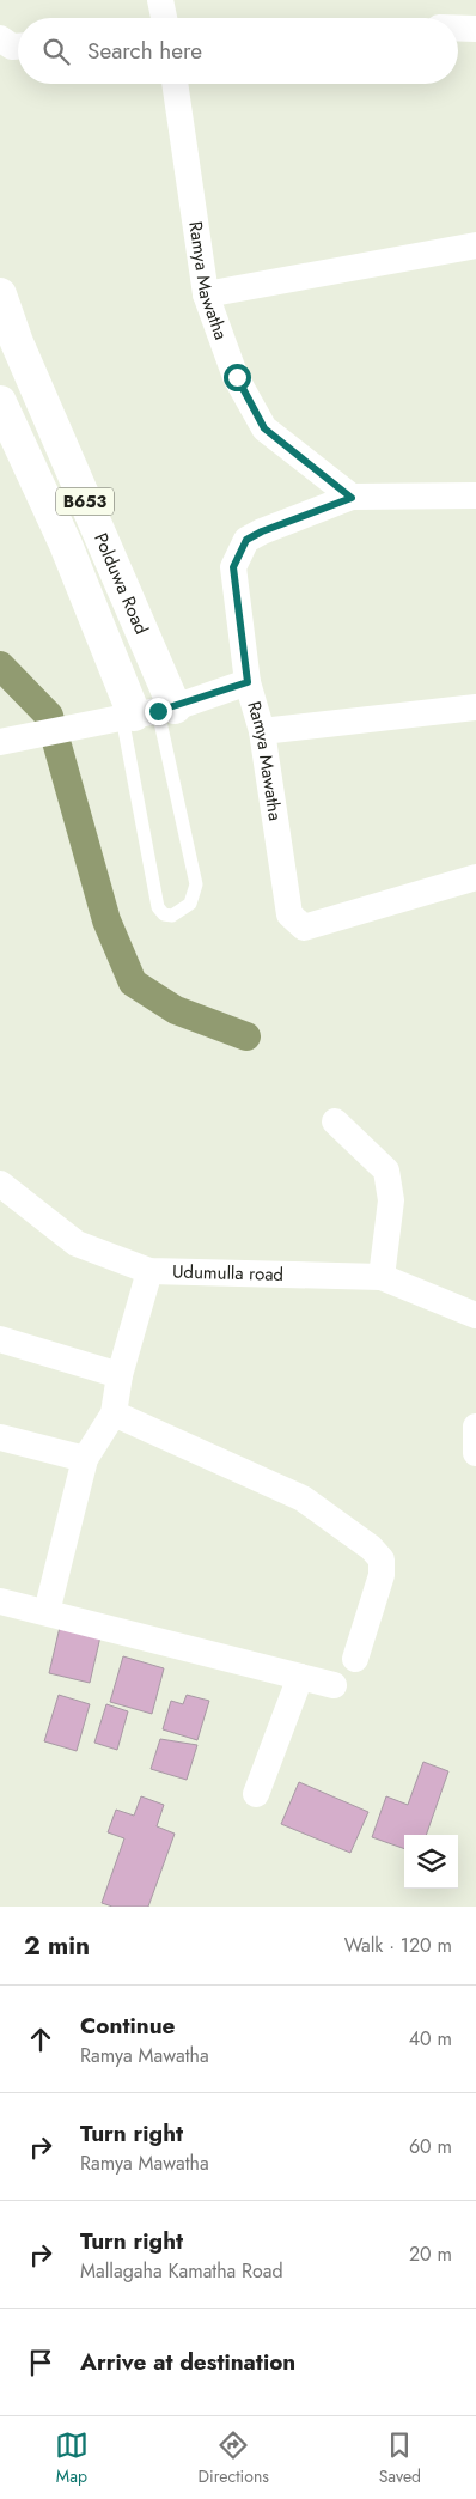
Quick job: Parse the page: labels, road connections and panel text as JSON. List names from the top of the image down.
{
  "streets": {
    "main road": ["B653", "Polduwa Road"],
    "street": ["Ramya Mawatha", "Udumulla road"]
  },
  "page": {
    "search": "Search here",
    "heading": ["2 min", "Walk · 120 m"],
    "list": [
      ["Continue", "Ramya Mawatha", "40 m"],
      ["Turn right", "Ramya Mawatha", "60 m"],
      ["Turn right", "Mallagaha Kamatha Road", "20 m"],
      "Arrive at destination"
    ],
    "nav": ["Map", "Directions", "Saved"]
  }
}
